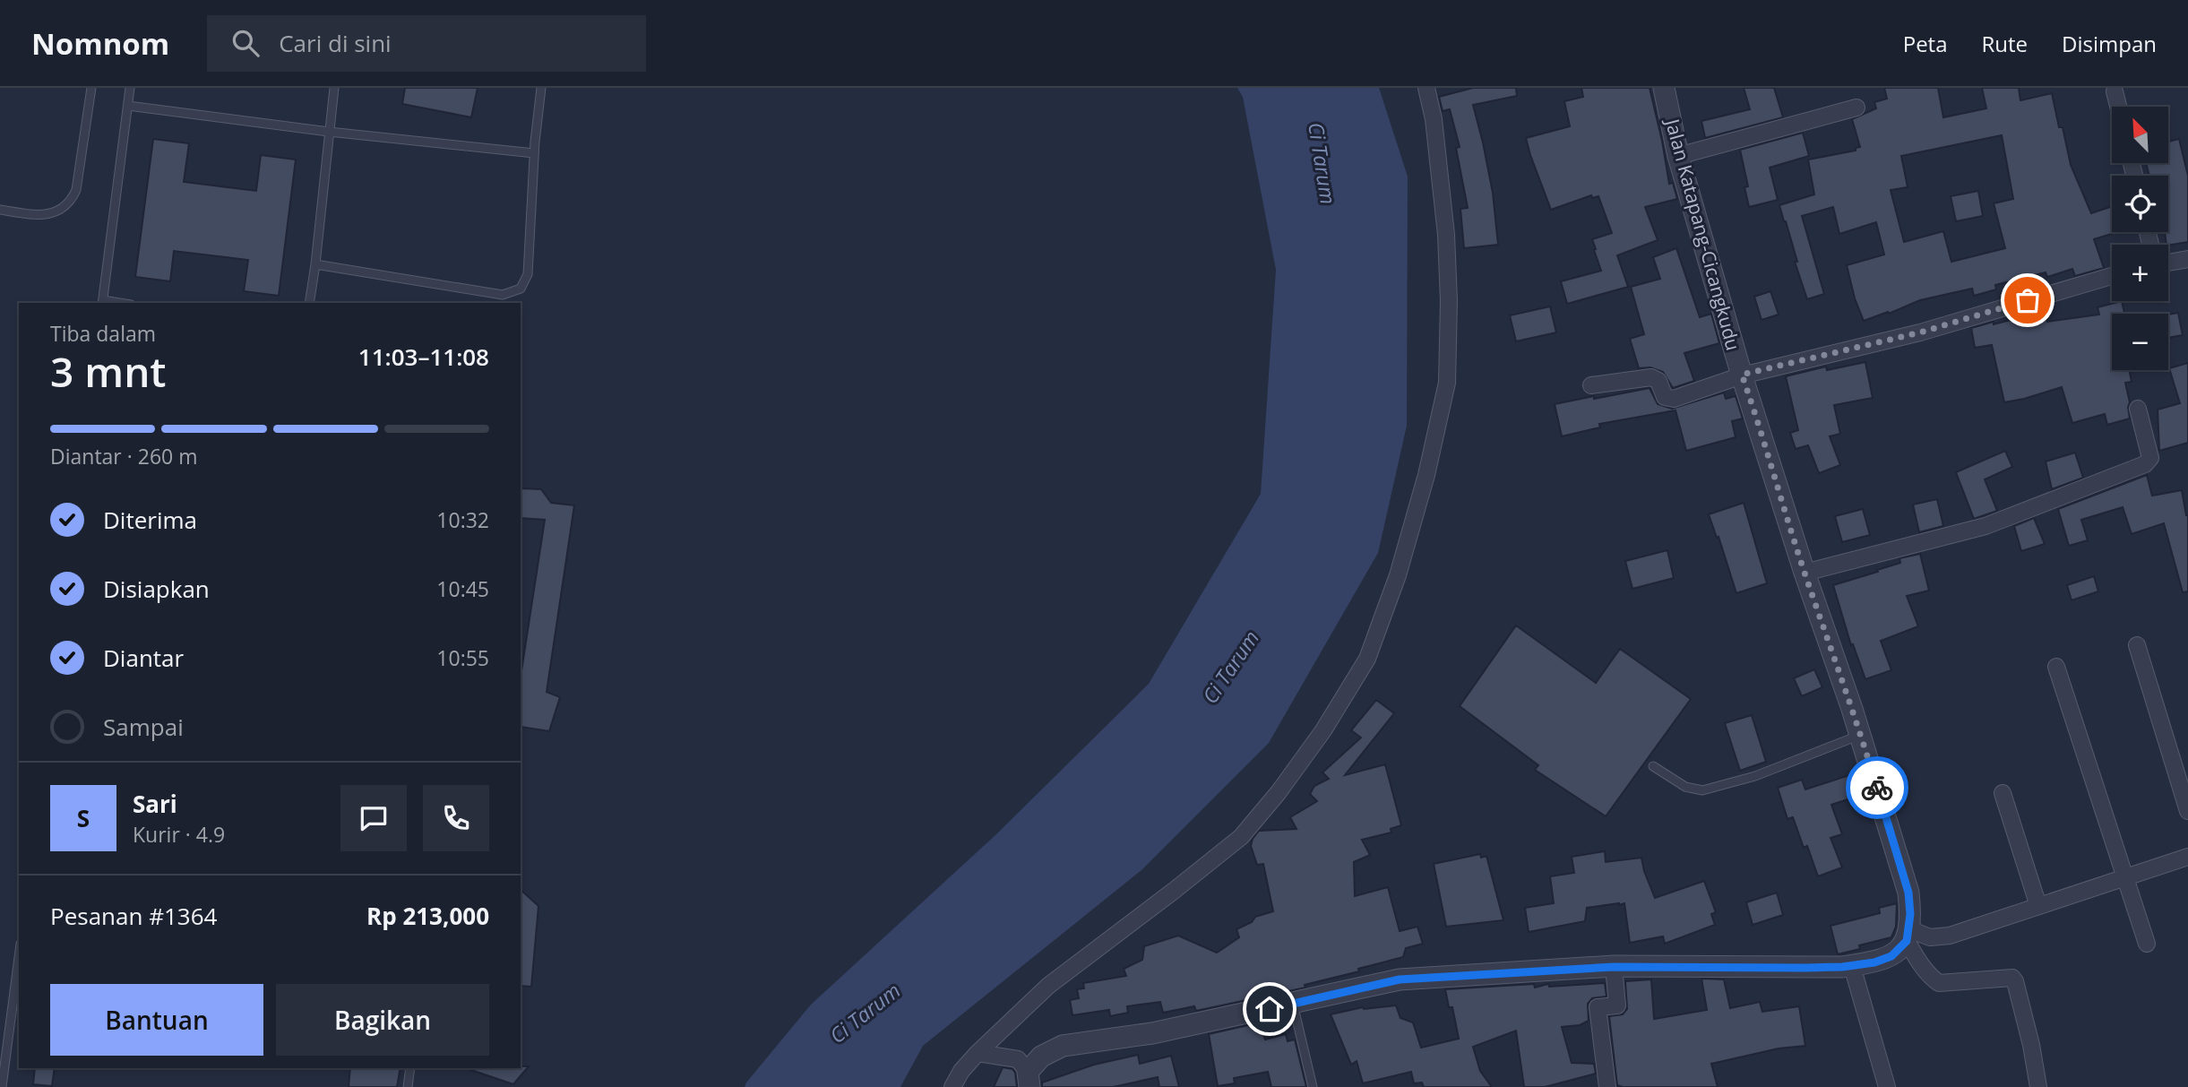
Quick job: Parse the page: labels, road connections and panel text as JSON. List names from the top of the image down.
{
  "streets": {
    "street": ["Jalan Katapang-Cicangkudu"]
  },
  "water": ["Ci Tarum"],
  "north": "top left",
  "page": {
    "header": "Nomnom",
    "search": "Cari di sini",
    "nav": ["Peta", "Rute", "Disimpan"],
    "map_buttons": ["+", "−"],
    "heading": ["3 mnt", "Tiba dalam", "11:03–11:08"],
    "panel": [
      "Sari",
      "Kurir · 4.9",
      "Pesanan #1364",
      "Rp 213,000"
    ],
    "bar": "Diantar · 260 m",
    "list": [
      ["Diterima", "10:32"],
      ["Disiapkan", "10:45"],
      ["Diantar", "10:55"],
      "Sampai"
    ],
    "round": "S",
    "buttons": ["Bantuan", "Bagikan"]
  }
}
